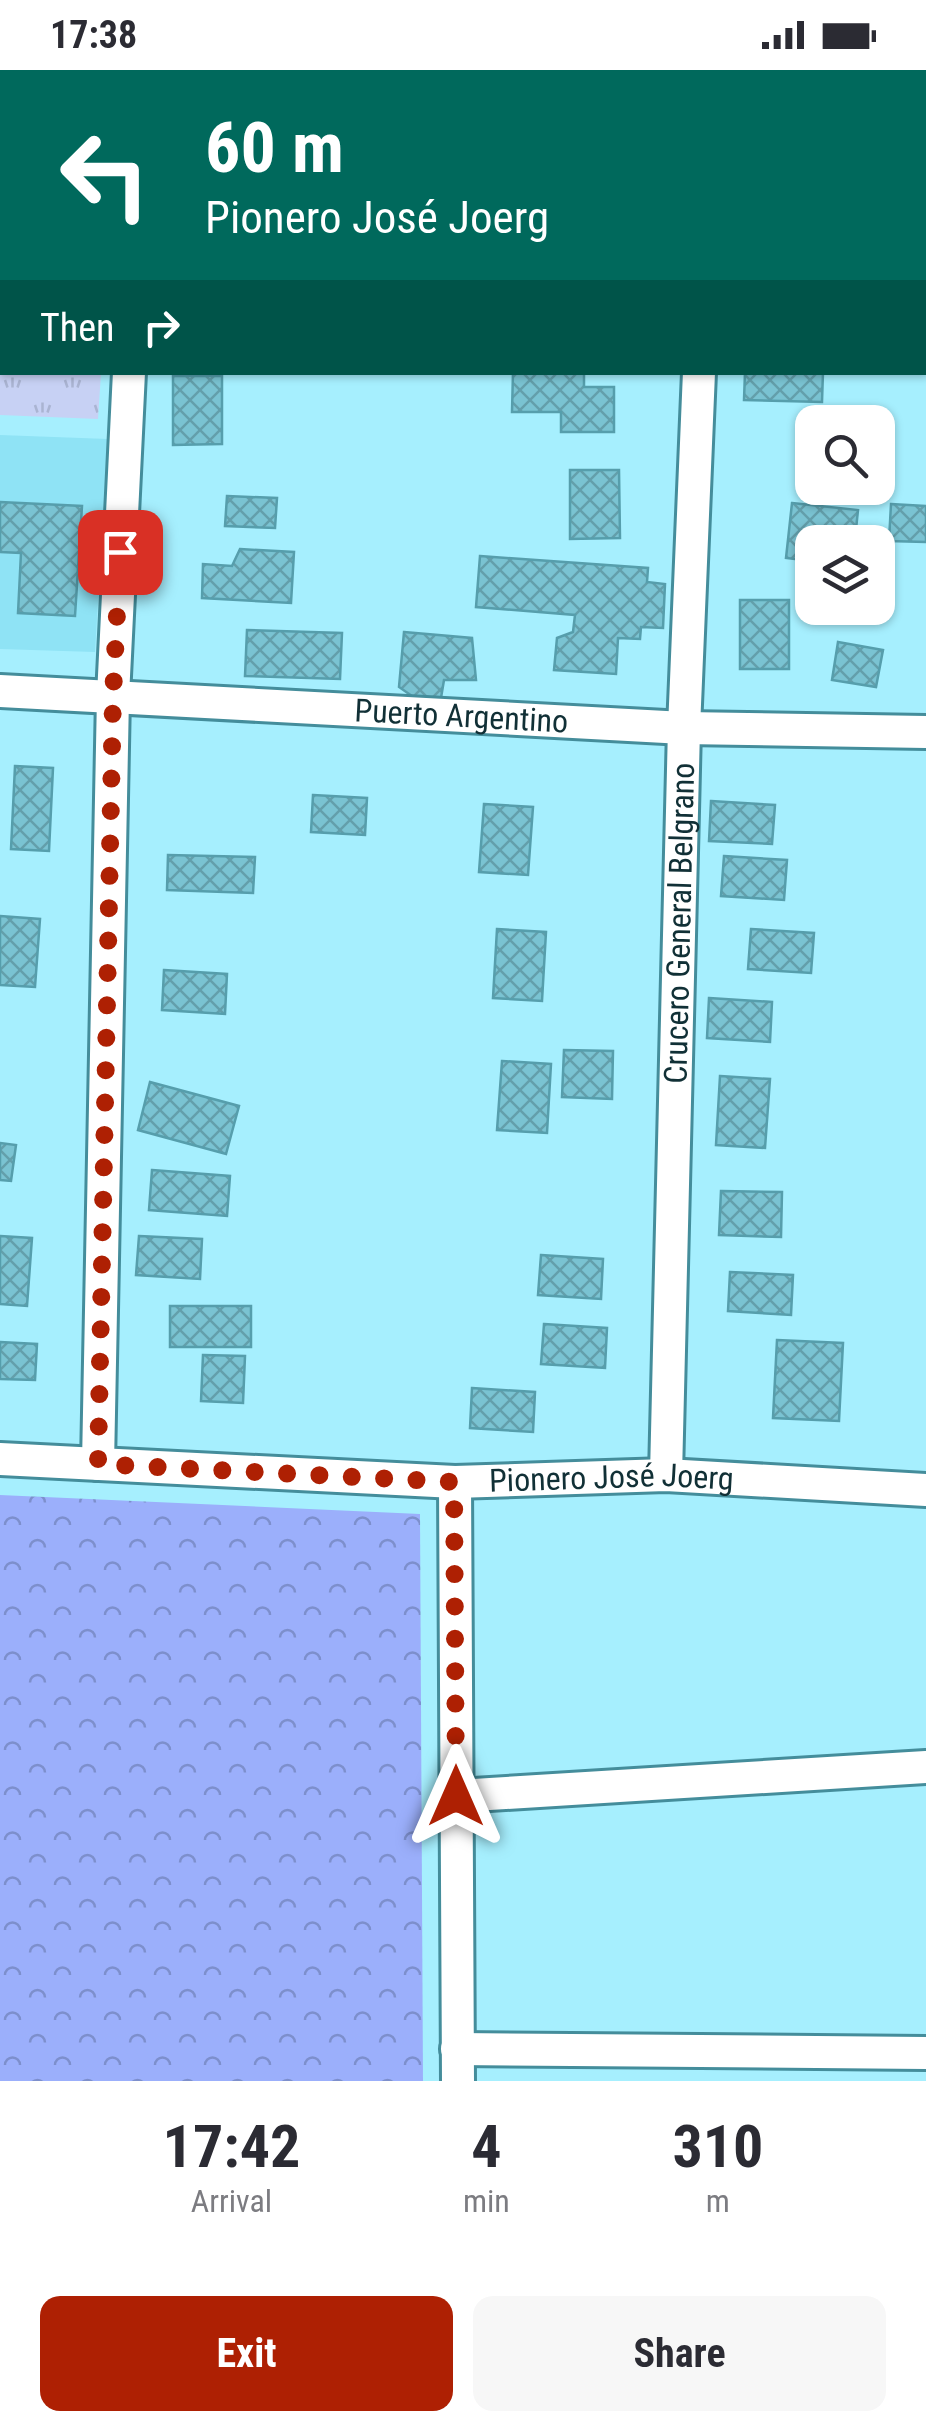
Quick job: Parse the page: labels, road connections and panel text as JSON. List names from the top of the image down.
{
  "streets": {
    "street": ["Puerto Argentino", "Crucero General Belgrano", "Pionero José Joerg"]
  },
  "crossings": [
    ["Puerto Argentino", "Crucero General Belgrano"],
    ["Crucero General Belgrano", "Pionero José Joerg"]
  ],
  "page": {
    "status": "17:38",
    "turn": ["60 m", "Pionero José Joerg"],
    "then": "Then",
    "eta": [
      "17:42",
      "Arrival",
      "4",
      "min",
      "310",
      "m"
    ],
    "buttons": ["Exit", "Share"]
  }
}
